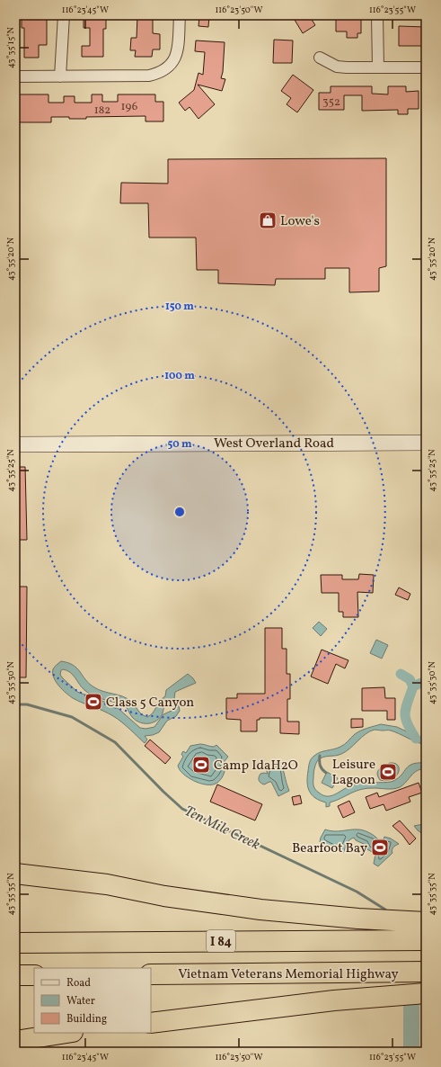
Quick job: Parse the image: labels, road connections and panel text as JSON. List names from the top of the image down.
{
  "streets": {
    "highway": ["I 84", "Vietnam Veterans Memorial Highway"],
    "street": ["West Overland Road"]
  },
  "water": ["Ten Mile Creek"],
  "places": {
    "shop": ["Lowe's"],
    "sports": [
      "Class 5 Canyon",
      "Camp IdaH2O",
      "Leisure Lagoon",
      "Bearfoot Bay"
    ]
  },
  "house_numbers": ["352", "196", "182"],
  "legend": ["Road", "Water", "Building"],
  "coordinates": [
    "116°23'45\"W",
    "116°23'50\"W",
    "116°23'55\"W",
    "43°35'15\"N",
    "43°35'20\"N",
    "43°35'25\"N",
    "43°35'30\"N",
    "43°35'35\"N"
  ],
  "rings": ["150 m", "100 m", "50 m"]
}
